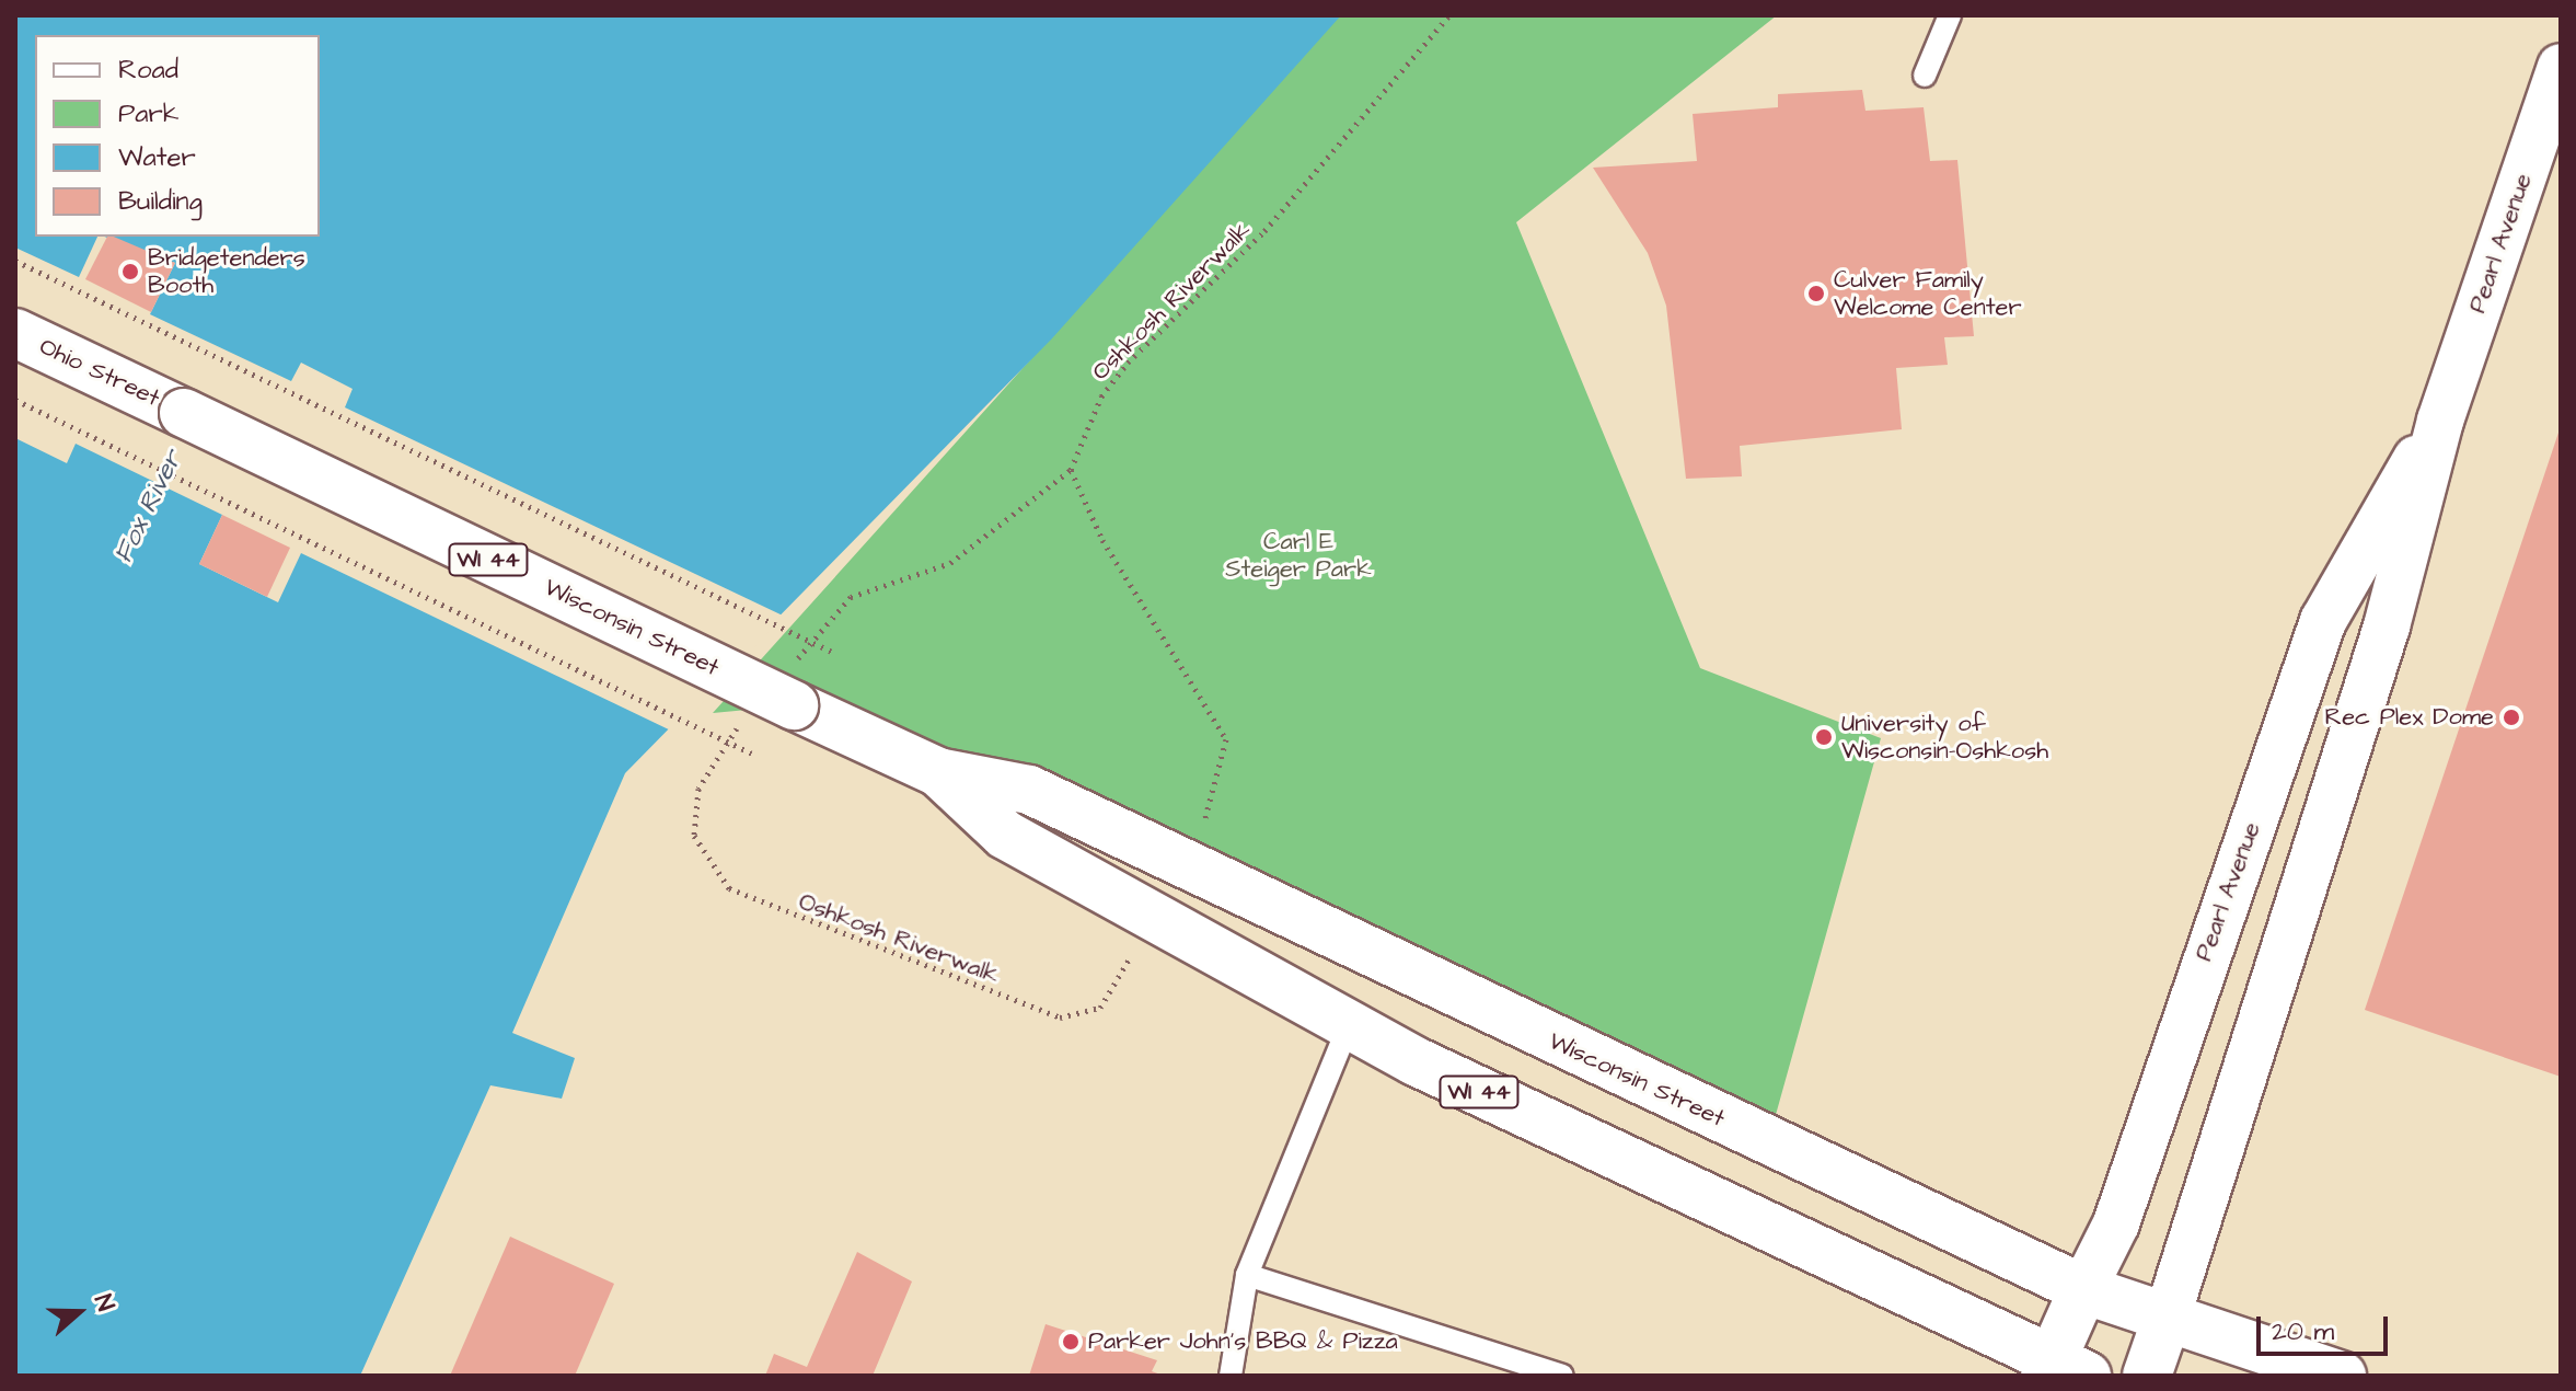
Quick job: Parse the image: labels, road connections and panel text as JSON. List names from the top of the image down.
{
  "streets": {
    "main road": [
      "Pearl Avenue",
      "Ohio Street",
      "WI 44",
      "Wisconsin Street"
    ],
    "path": ["Oshkosh Riverwalk"]
  },
  "crossings": [
    ["Pearl Avenue", "Wisconsin Street"],
    ["Oshkosh Riverwalk", "Wisconsin Street"],
    ["Ohio Street", "Wisconsin Street"]
  ],
  "water": ["Fox River"],
  "parks": ["Carl E Steiger Park"],
  "places": [
    "Bridgetenders Booth",
    "Culver Family Welcome Center",
    "Rec Plex Dome",
    "University of Wisconsin-Oshkosh",
    "Parker John's BBQ & Pizza"
  ],
  "legend": [
    "Road",
    "Park",
    "Water",
    "Building"
  ],
  "scale_bar": "20 m",
  "north": "right"
}
